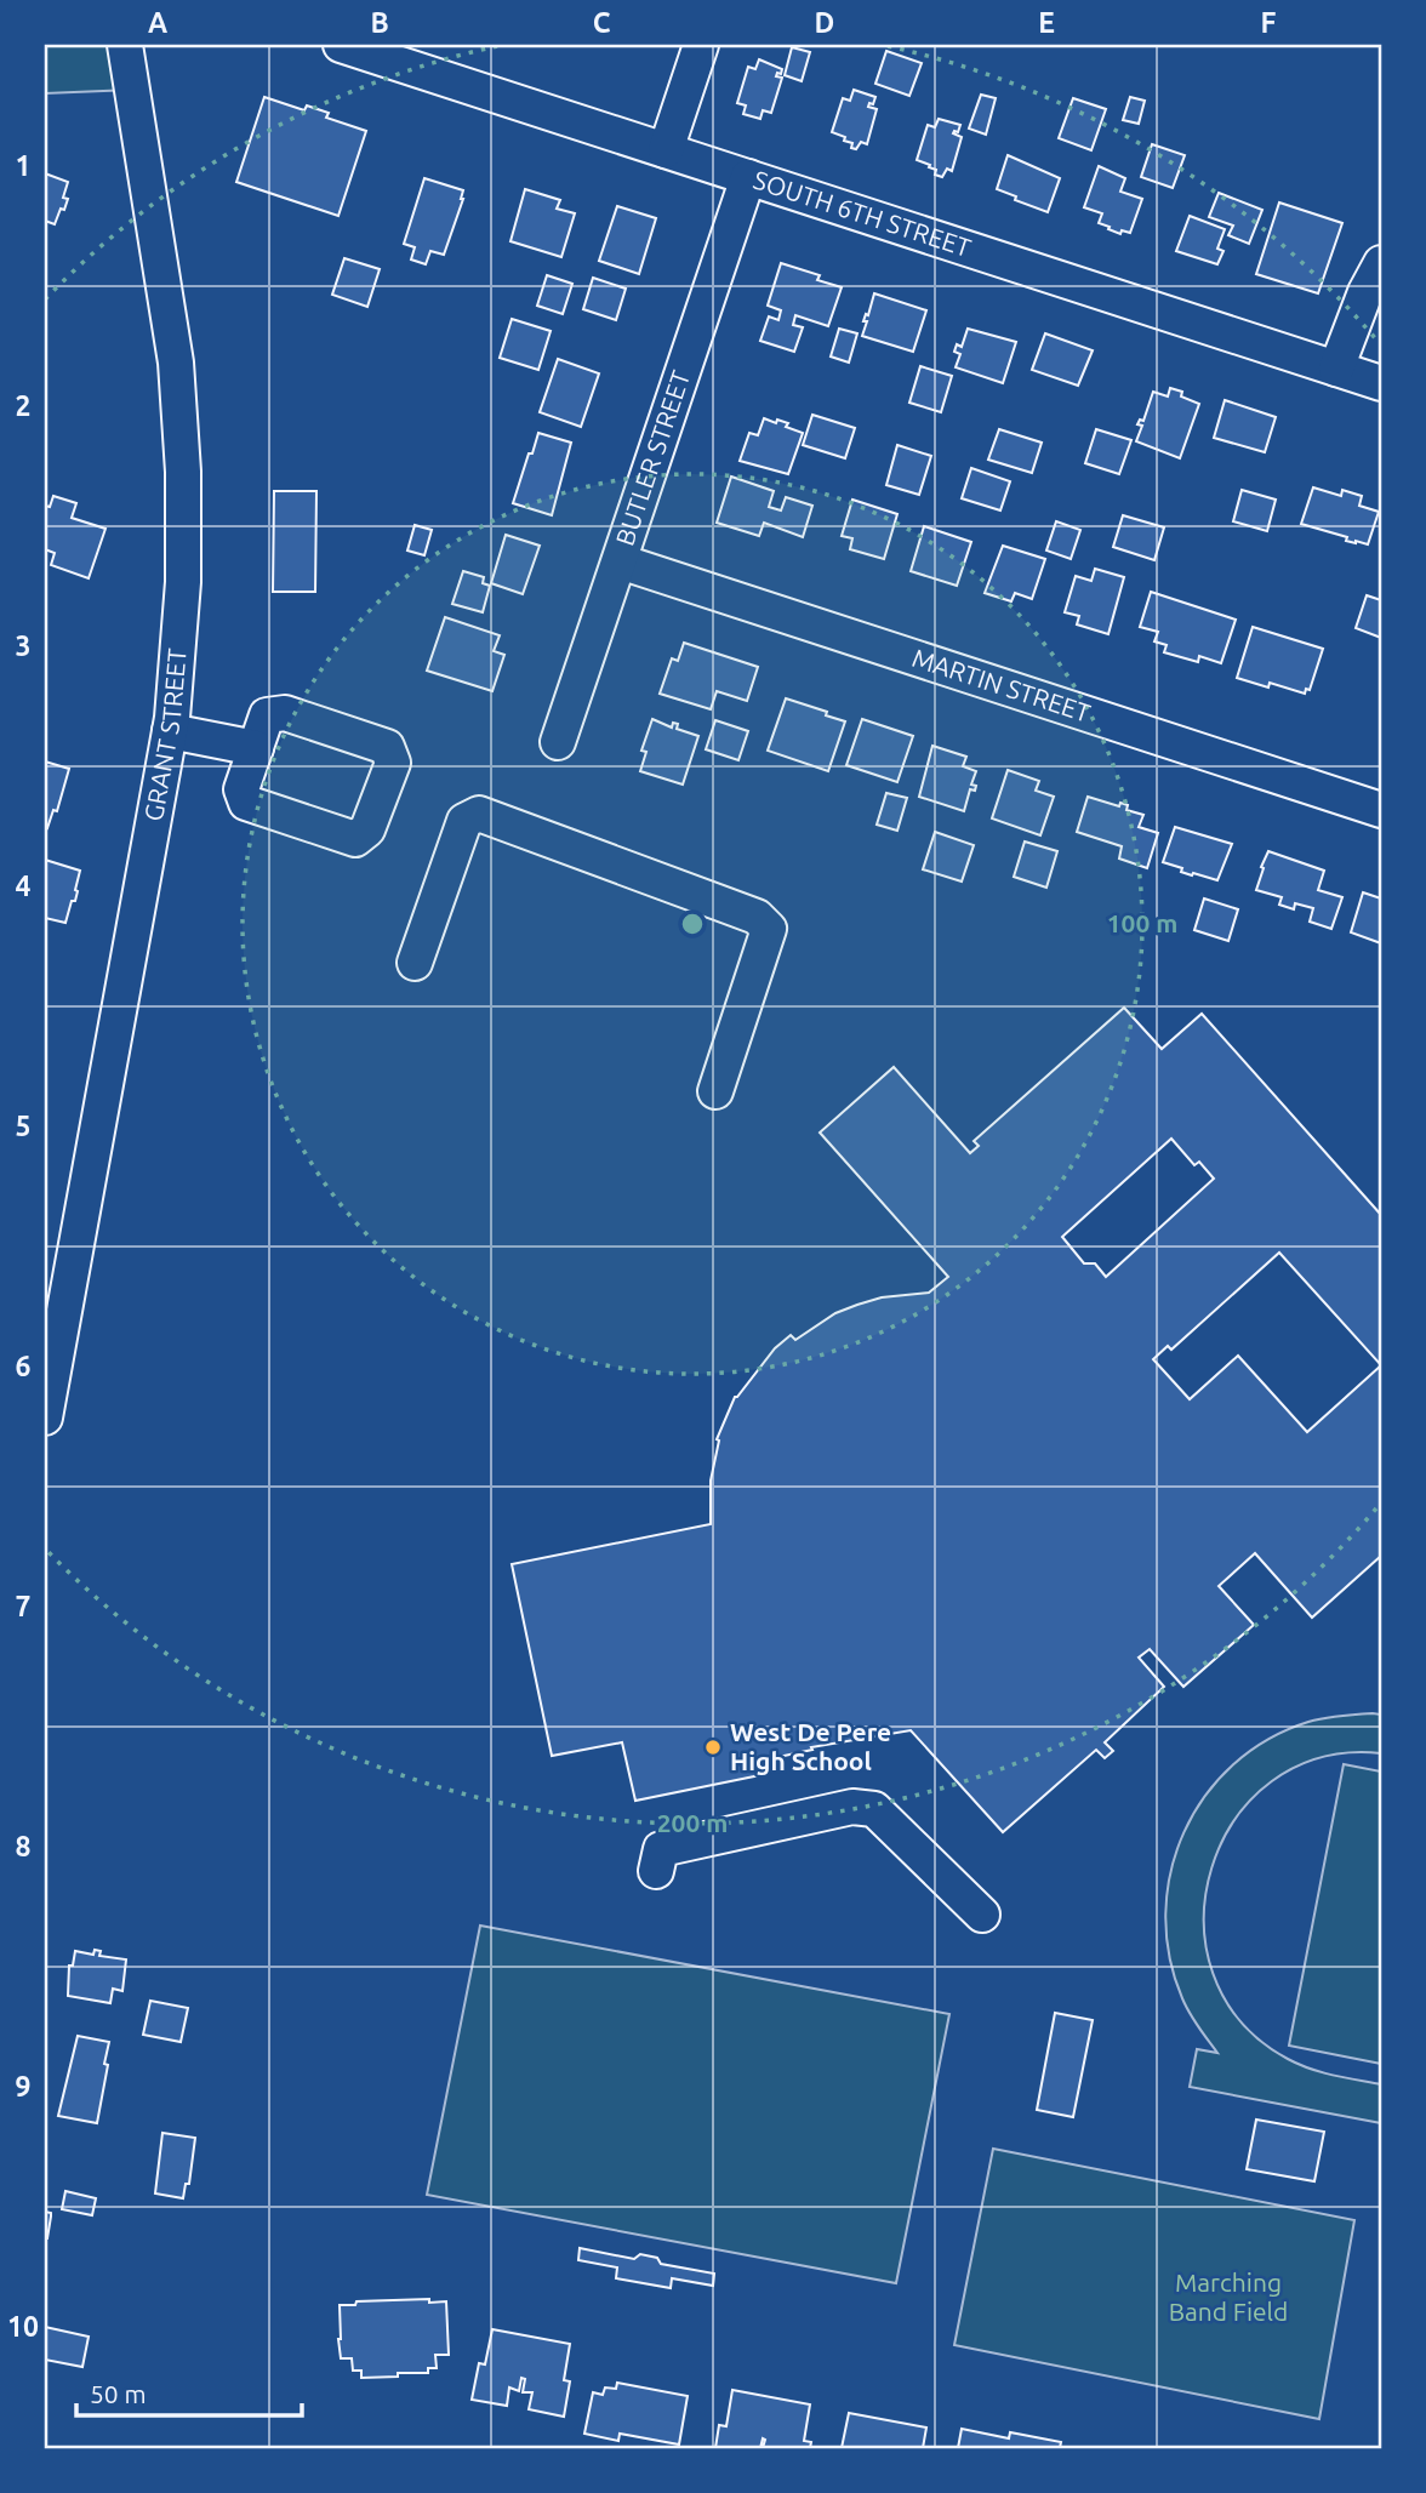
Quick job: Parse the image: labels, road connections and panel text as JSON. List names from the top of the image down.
{
  "streets": {
    "street": [
      "SOUTH 6TH STREET",
      "BUTLER STREET",
      "MARTIN STREET",
      "GRANT STREET"
    ]
  },
  "crossings": [
    ["SOUTH 6TH STREET", "BUTLER STREET"],
    ["BUTLER STREET", "MARTIN STREET"]
  ],
  "parks": ["Marching Band Field"],
  "places": ["West De Pere High School"],
  "scale_bar": "50 m",
  "grid": {
    "columns": [
      "A",
      "B",
      "C",
      "D",
      "E",
      "F"
    ],
    "rows": [
      "1",
      "2",
      "3",
      "4",
      "5",
      "6",
      "7",
      "8",
      "9",
      "10"
    ]
  },
  "rings": ["100 m", "200 m"]
}
